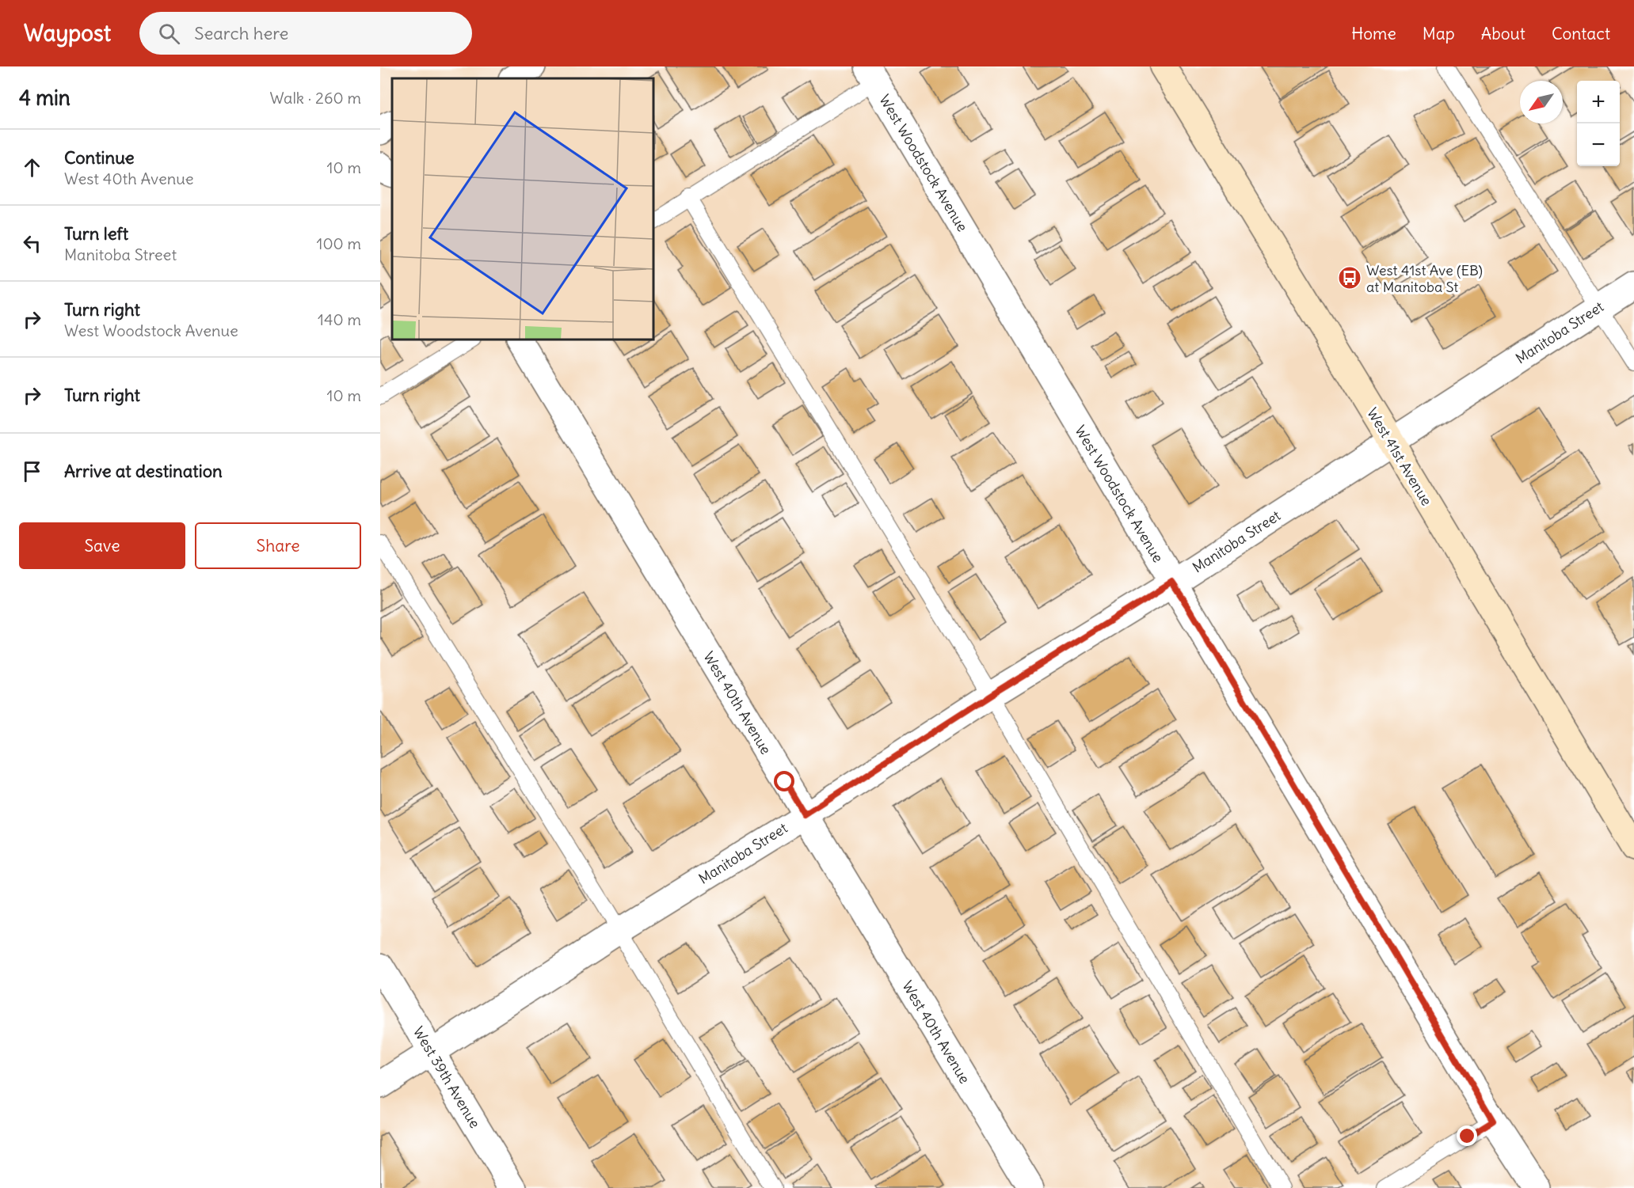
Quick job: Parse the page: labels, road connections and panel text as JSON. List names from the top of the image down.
{
  "streets": {
    "main road": ["West 41st Avenue"],
    "street": [
      "West Woodstock Avenue",
      "Manitoba Street",
      "West 40th Avenue",
      "West 39th Avenue"
    ]
  },
  "crossings": [
    ["West Woodstock Avenue", "Manitoba Street"],
    ["Manitoba Street", "West 41st Avenue"],
    ["Manitoba Street", "West 40th Avenue"],
    ["Manitoba Street", "West 39th Avenue"]
  ],
  "places": {
    "bus stop": ["West 41st Ave (EB) at Manitoba St"]
  },
  "north": "bottom left",
  "page": {
    "header": "Waypost",
    "search": "Search here",
    "nav": [
      "Home",
      "Map",
      "About",
      "Contact"
    ],
    "heading": ["4 min", "Walk · 260 m"],
    "map_buttons": ["+", "−"],
    "list": [
      ["Continue", "West 40th Avenue", "10 m"],
      ["Turn left", "Manitoba Street", "100 m"],
      ["Turn right", "West Woodstock Avenue", "140 m"],
      ["Turn right", "10 m"],
      "Arrive at destination"
    ],
    "buttons": ["Save", "Share"]
  }
}
